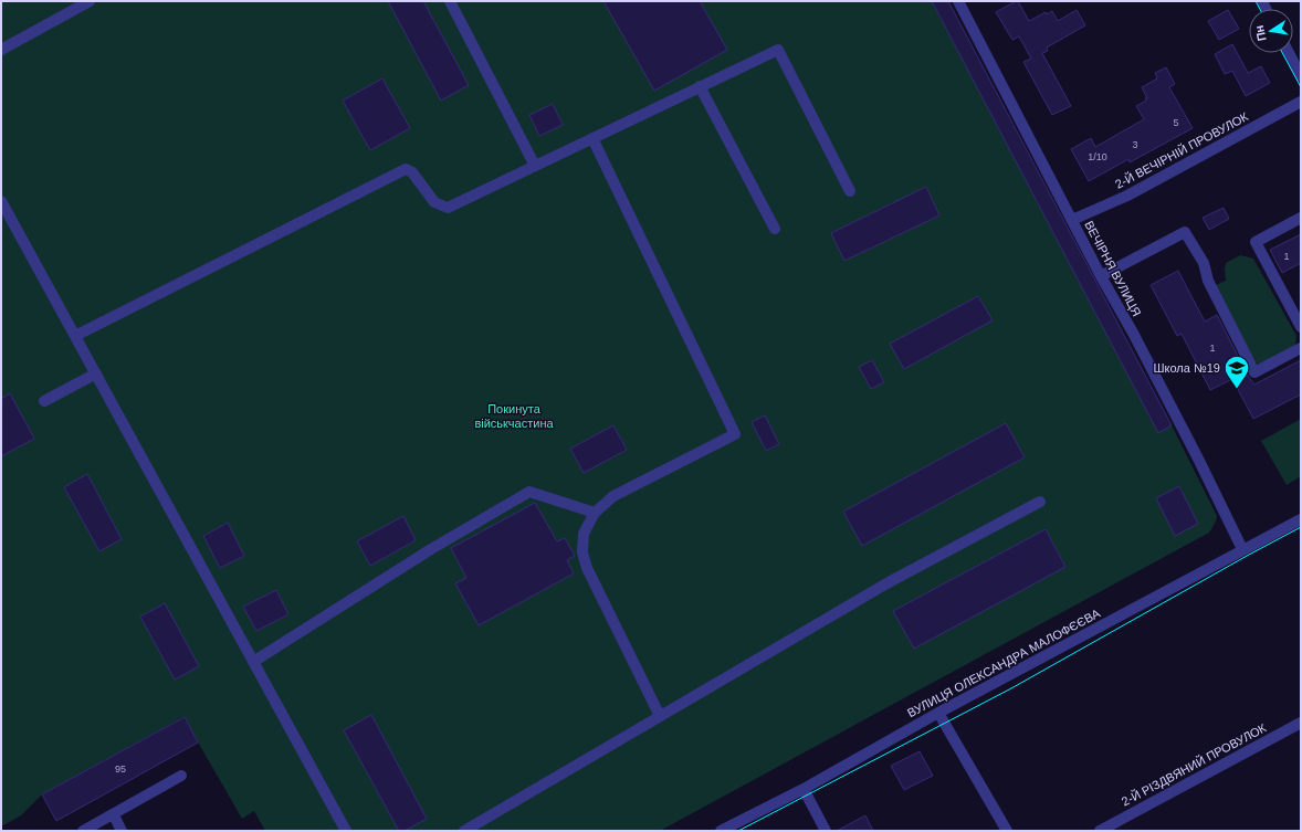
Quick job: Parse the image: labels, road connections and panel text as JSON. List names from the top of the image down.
{
  "streets": {
    "street": [
      "2-Й ВЕЧІРНІЙ ПРОВУЛОК",
      "ВЕЧІРНЯ ВУЛИЦЯ",
      "ВУЛИЦЯ ОЛЕКСАНДРА МАЛОФЄЄВА",
      "2-Й РІЗДВЯНИЙ ПРОВУЛОК"
    ]
  },
  "crossings": [
    ["2-Й ВЕЧІРНІЙ ПРОВУЛОК", "ВЕЧІРНЯ ВУЛИЦЯ"],
    ["ВЕЧІРНЯ ВУЛИЦЯ", "ВУЛИЦЯ ОЛЕКСАНДРА МАЛОФЄЄВА"]
  ],
  "parks": ["Покинута військчастина"],
  "places": {
    "school or university": ["Школа №19"]
  },
  "house_numbers": [
    "5",
    "3",
    "1/10",
    "1",
    "1",
    "95"
  ],
  "north": "left"
}
